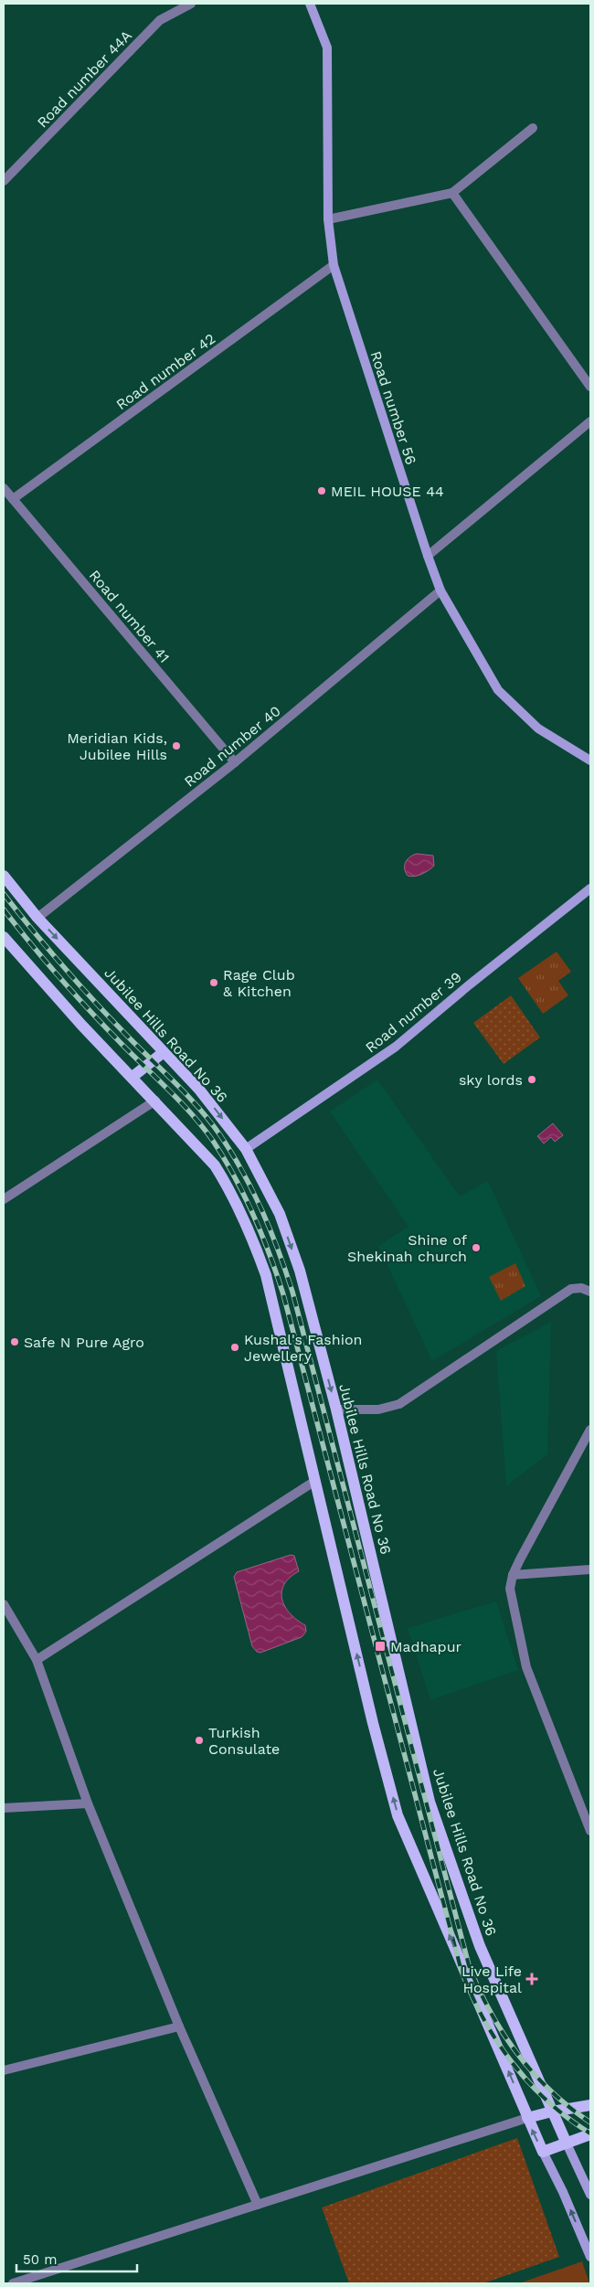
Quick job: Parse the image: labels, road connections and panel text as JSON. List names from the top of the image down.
{
  "streets": {
    "main road": ["Jubilee Hills Road No 36"],
    "street": [
      "Road number 44A",
      "Road number 42",
      "Road number 56",
      "Road number 41",
      "Road number 40",
      "Road number 39"
    ]
  },
  "crossings": [
    ["Road number 42", "Road number 56"],
    ["Road number 42", "Road number 41"],
    ["Road number 56", "Road number 40"],
    ["Road number 41", "Road number 40"],
    ["Road number 40", "Jubilee Hills Road No 36"],
    ["Road number 39", "Jubilee Hills Road No 36"]
  ],
  "places": {
    "other": [
      "MEIL HOUSE 44",
      "Meridian Kids, Jubilee Hills",
      "Rage Club & Kitchen",
      "sky lords",
      "Shine of Shekinah church",
      "Safe N Pure Agro",
      "Kushal's Fashion Jewellery",
      "Turkish Consulate"
    ],
    "transit": ["Madhapur"],
    "health": ["Live Life Hospital"]
  },
  "scale_bar": "50 m"
}
